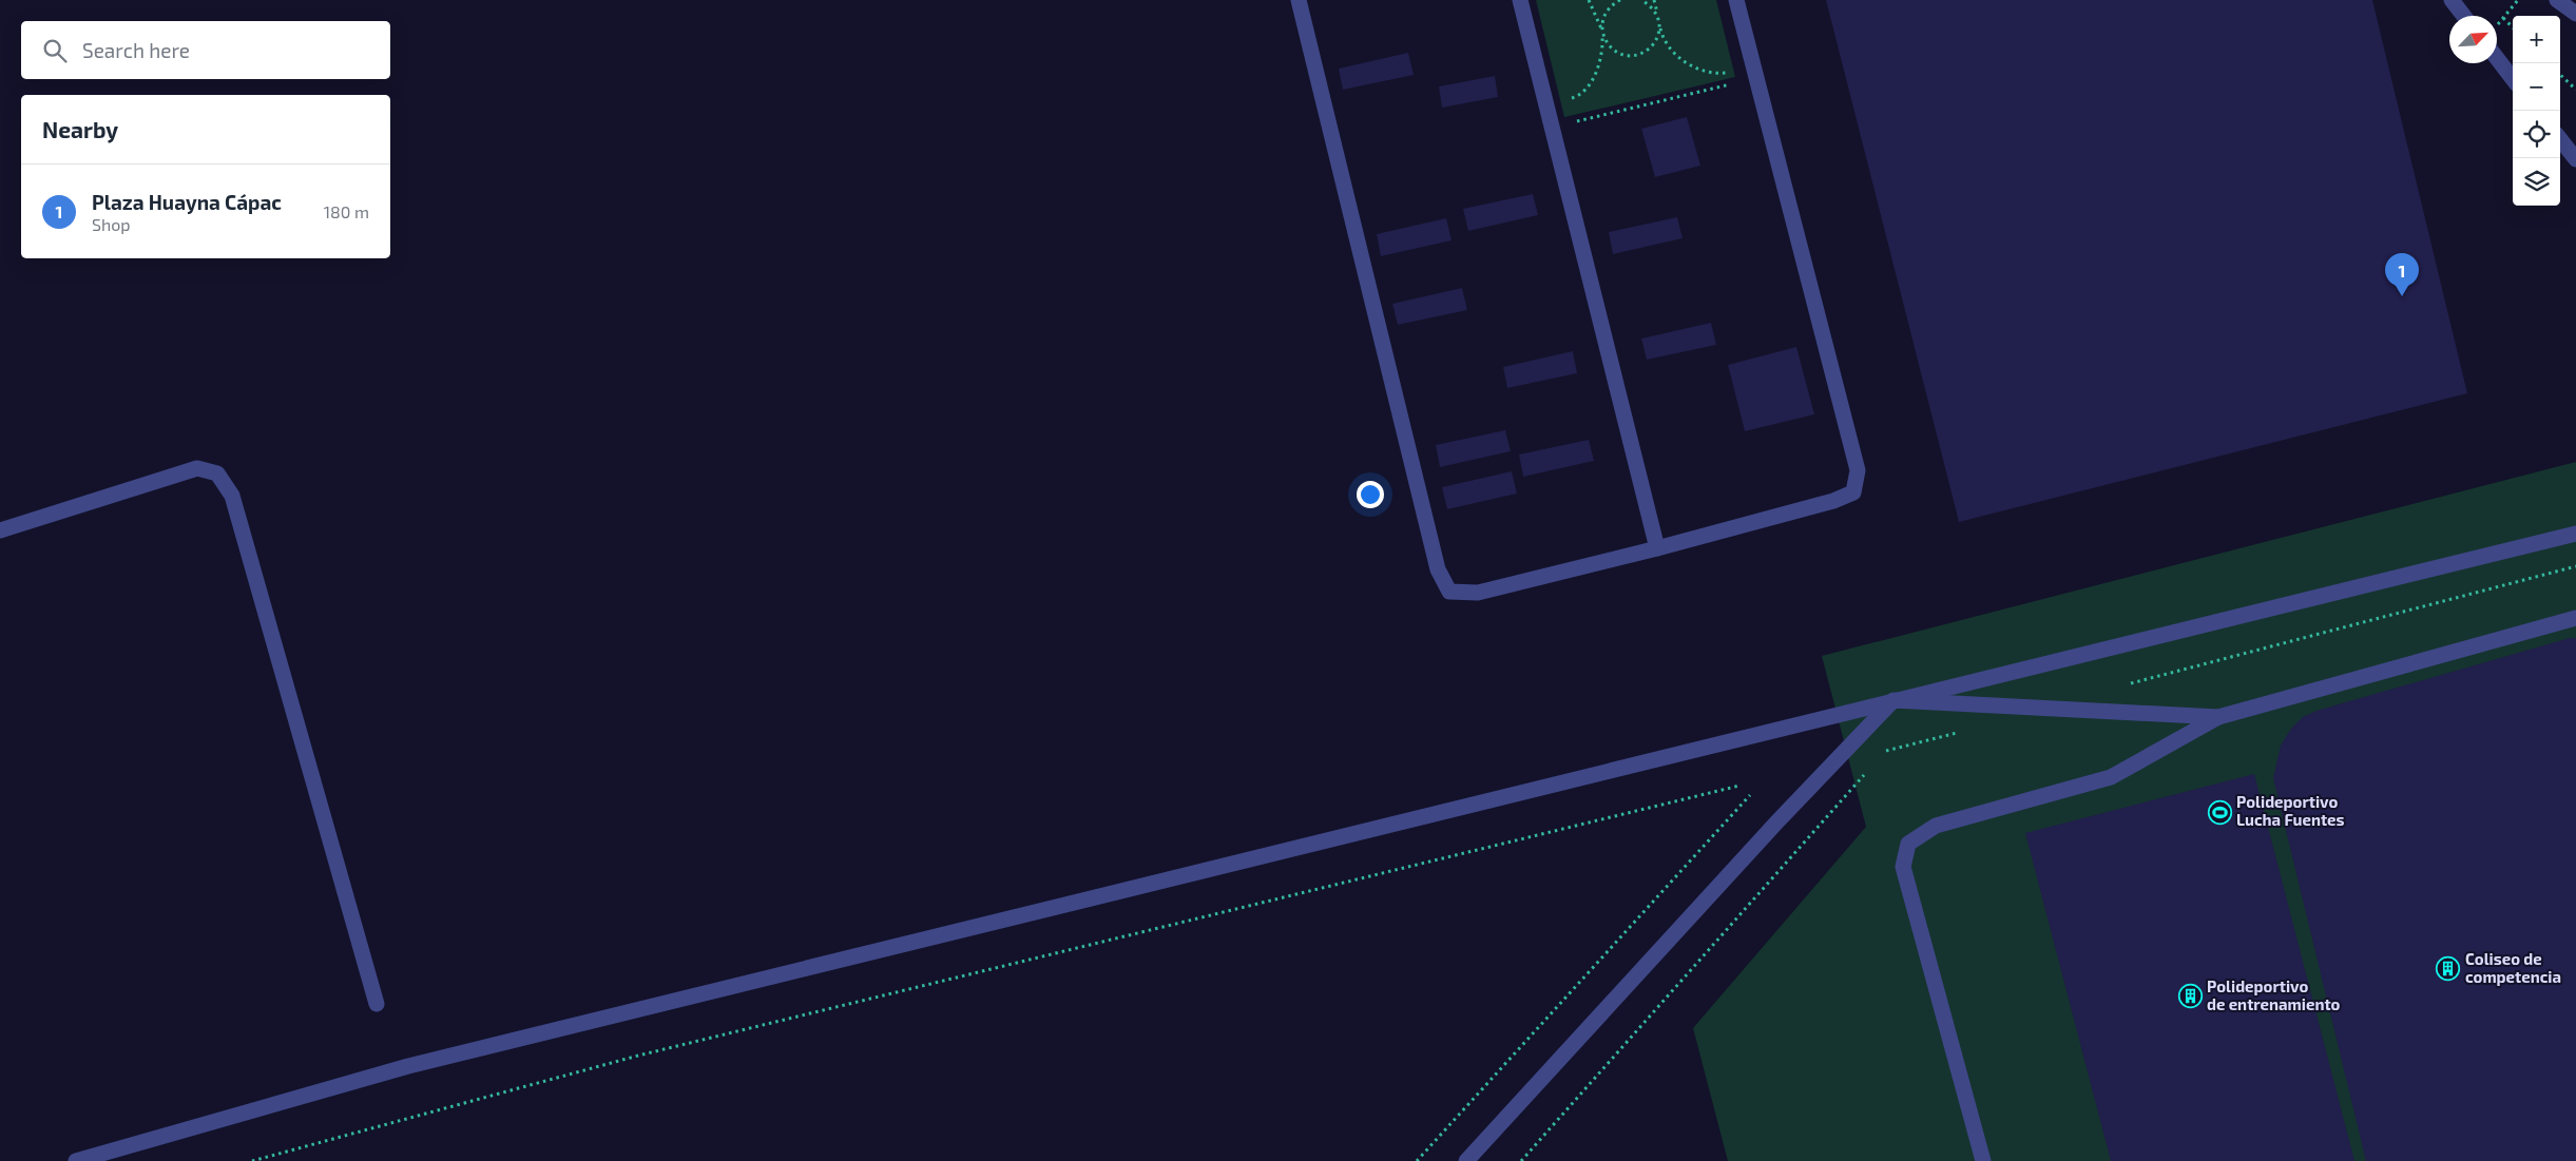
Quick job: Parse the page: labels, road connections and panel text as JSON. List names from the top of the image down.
{
  "places": {
    "sports": ["Polideportivo Lucha Fuentes"],
    "building": ["Coliseo de competencia", "Polideportivo de entrenamiento"]
  },
  "north": "top right",
  "page": {
    "map_buttons": ["+", "−"],
    "search": "Search here",
    "heading": "Nearby",
    "list": [
      {
        "mark": "1",
        "name": "Plaza Huayna Cápac",
        "note": "Shop",
        "value": "180 m"
      }
    ],
    "pins": "1"
  }
}
